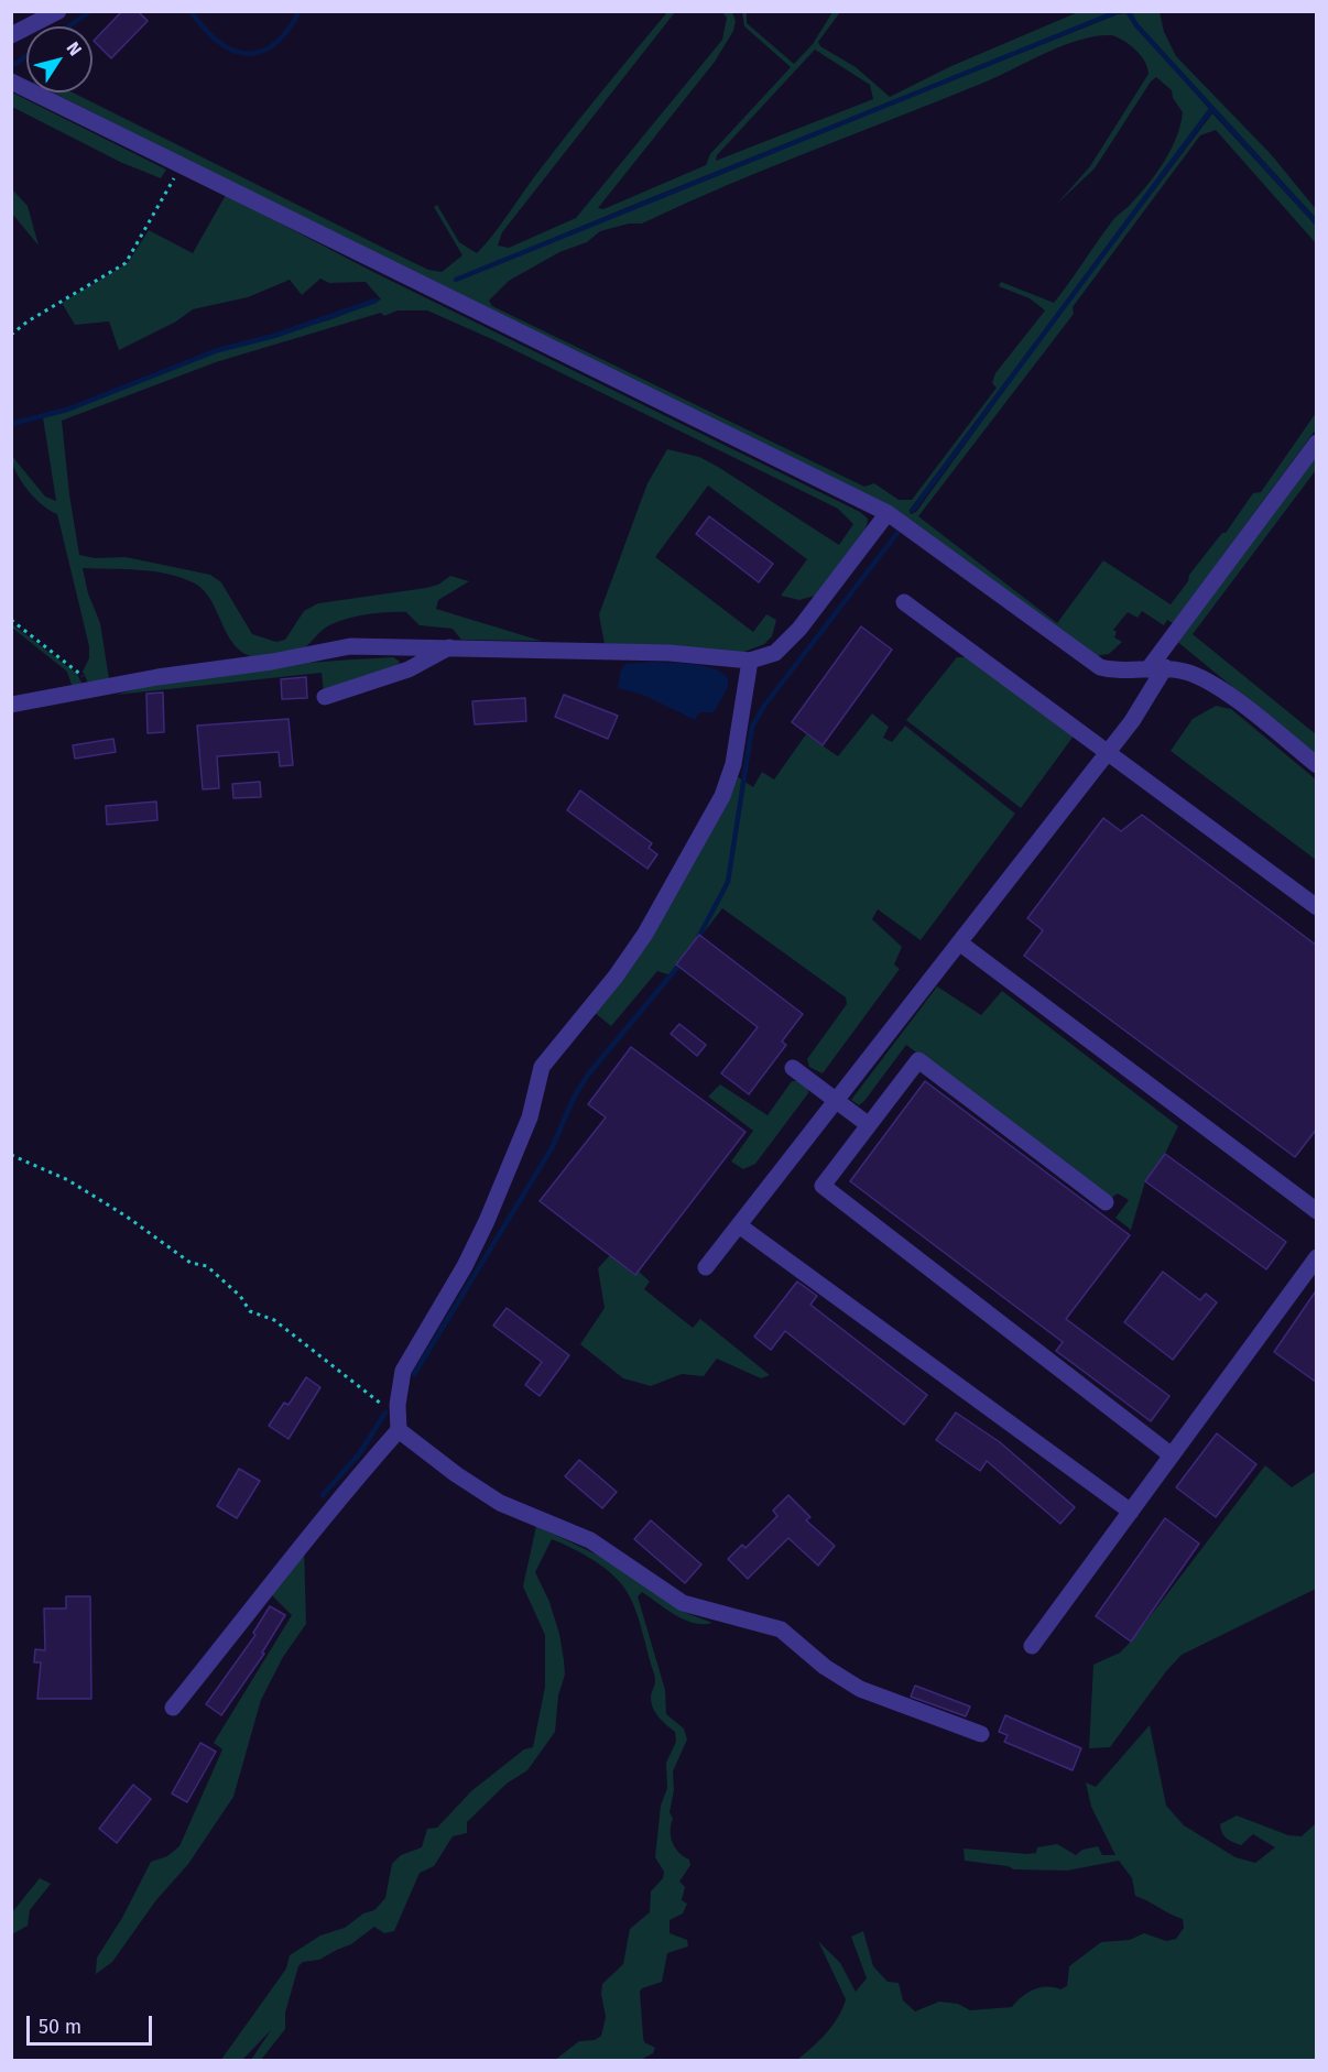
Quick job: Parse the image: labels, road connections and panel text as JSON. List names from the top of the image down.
{
  "scale_bar": "50 m",
  "north": "top right"
}
